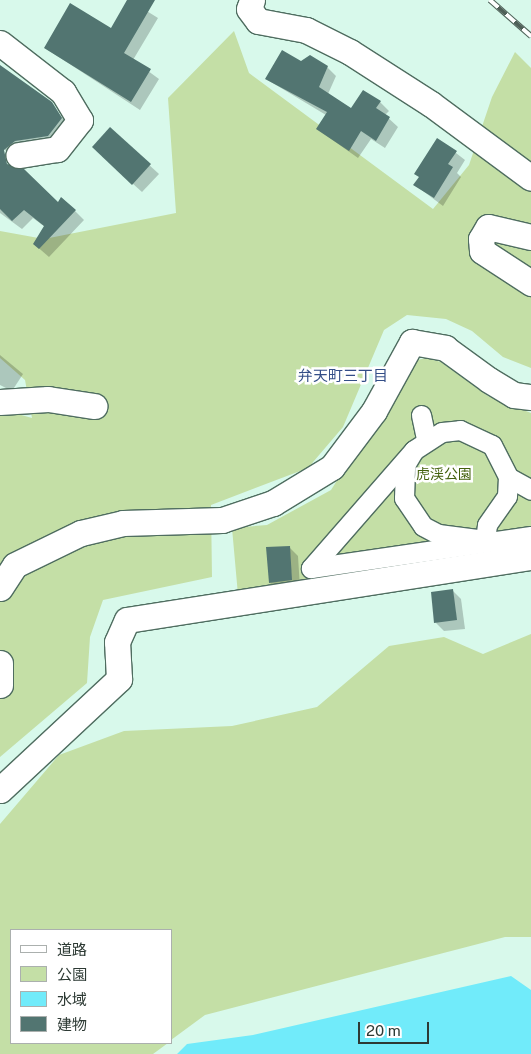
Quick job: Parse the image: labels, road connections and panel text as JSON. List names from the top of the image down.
{
  "districts": ["弁天町三丁目"],
  "parks": ["虎渓公園"],
  "legend": [
    "道路",
    "公園",
    "水域",
    "建物"
  ],
  "scale_bar": "20 m"
}
